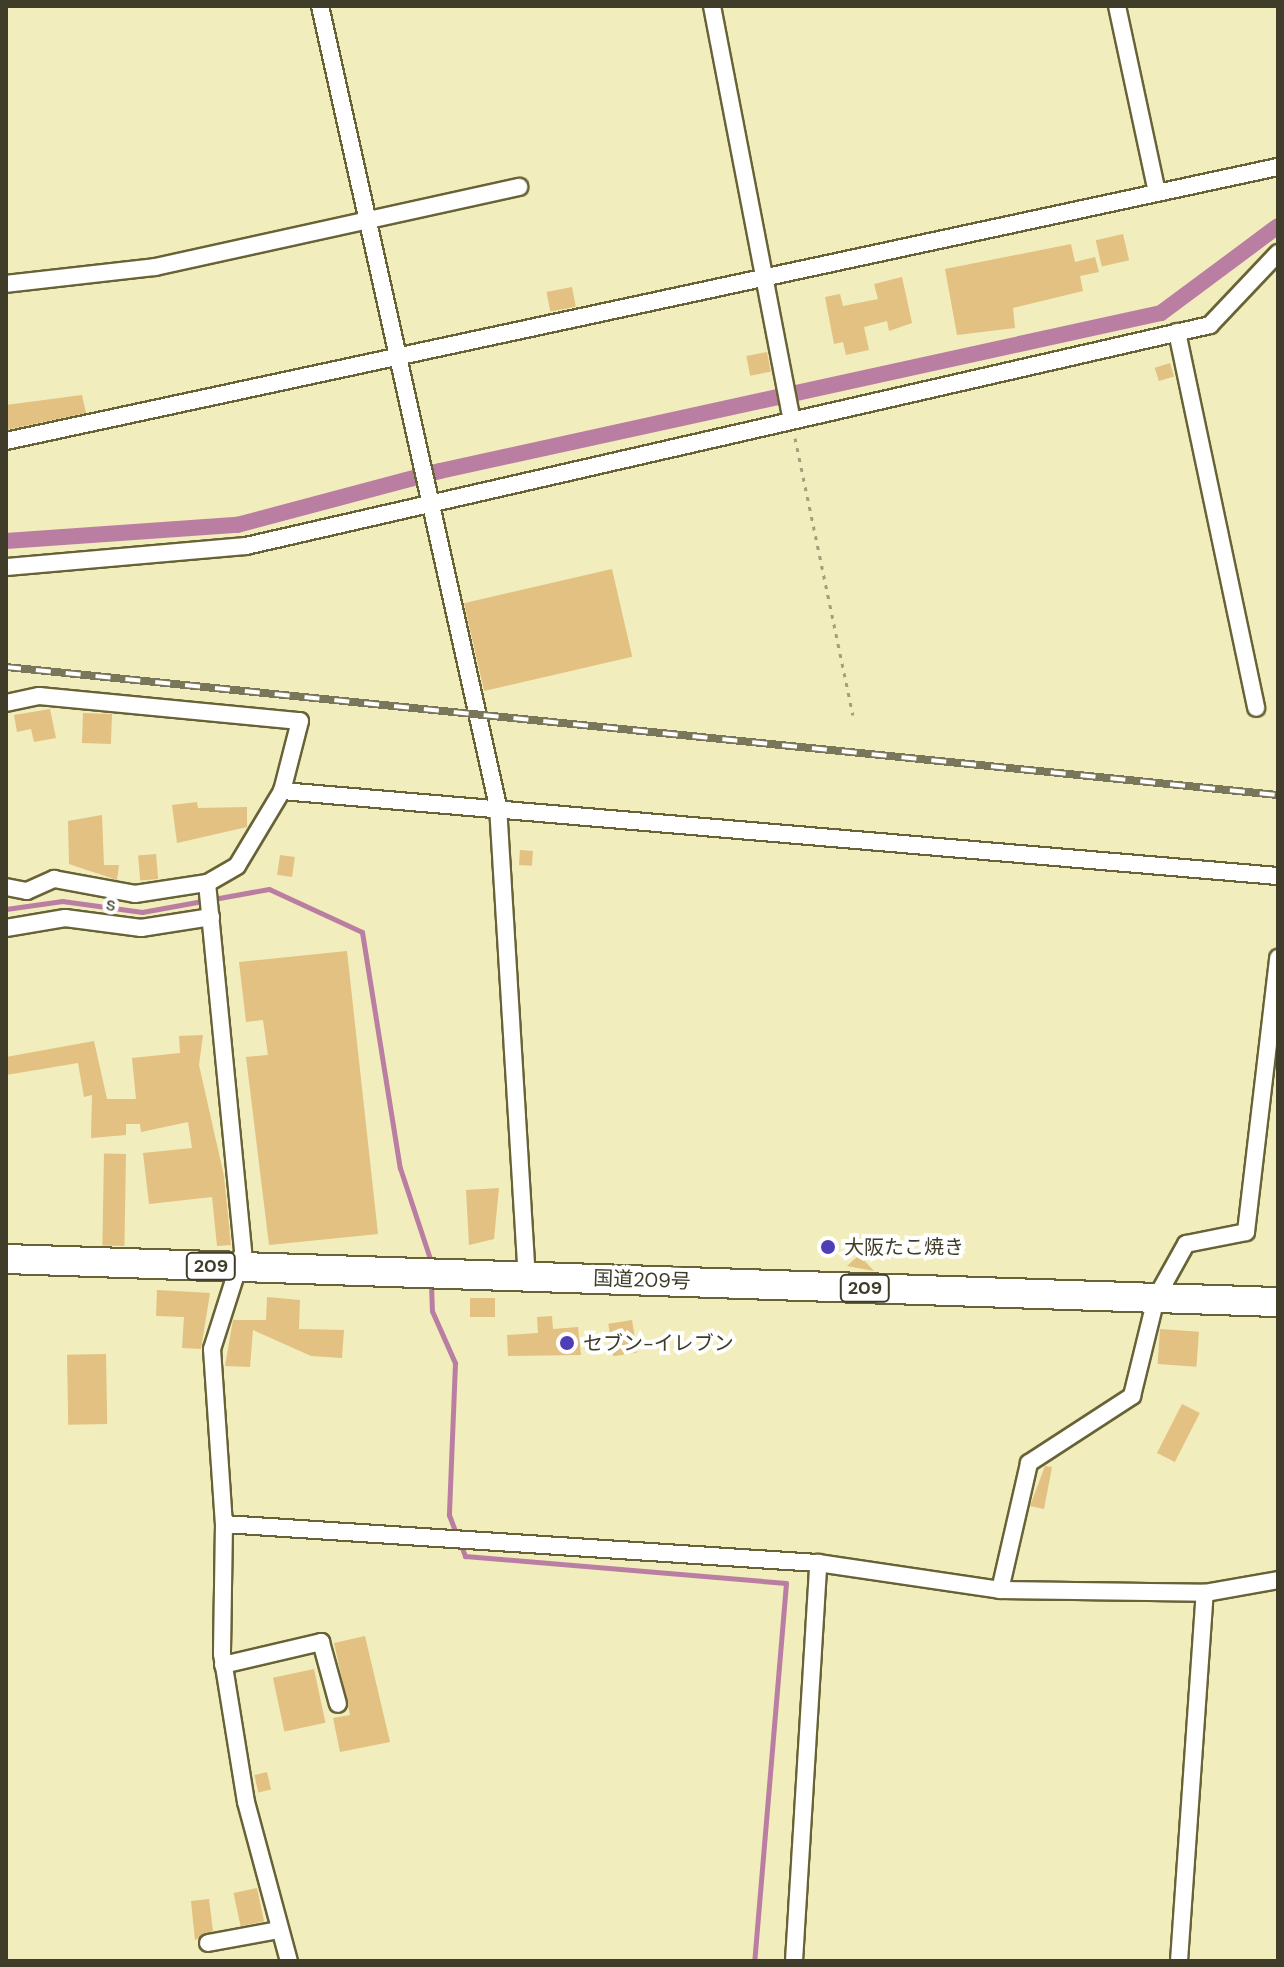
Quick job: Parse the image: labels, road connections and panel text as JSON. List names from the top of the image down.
{
  "streets": {
    "highway": ["209", "国道209号"],
    "street": ["s"]
  },
  "places": ["大阪たこ焼き", "セブン-イレブン"]
}
